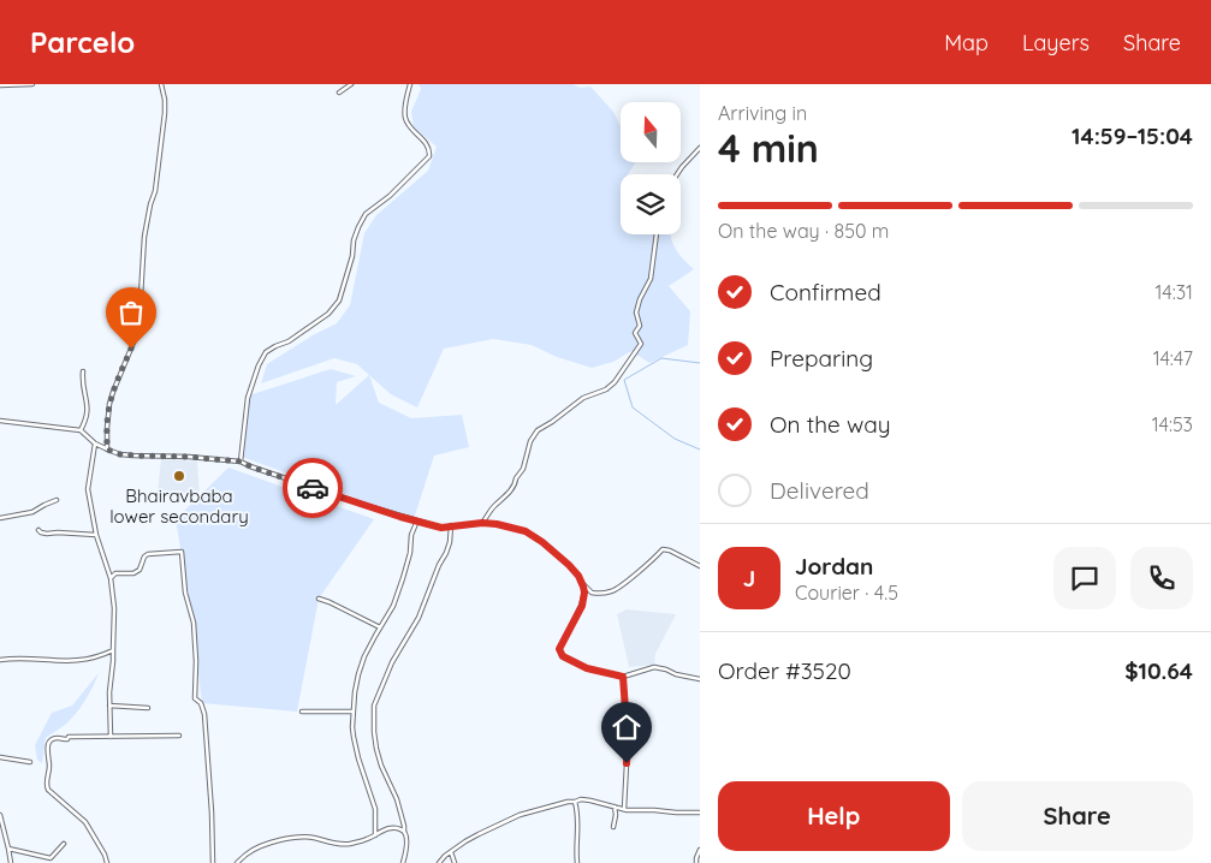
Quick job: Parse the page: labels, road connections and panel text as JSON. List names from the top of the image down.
{
  "places": ["Bhairavbaba lower secondary"],
  "north": "top",
  "page": {
    "header": "Parcelo",
    "nav": ["Map", "Layers", "Share"],
    "heading": ["4 min", "Arriving in", "14:59–15:04"],
    "panel": [
      "Jordan",
      "Courier · 4.5",
      "Order #3520",
      "$10.64"
    ],
    "bar": "On the way · 850 m",
    "list": [
      ["Confirmed", "14:31"],
      ["Preparing", "14:47"],
      ["On the way", "14:53"],
      "Delivered"
    ],
    "round": "J",
    "buttons": ["Help", "Share"]
  }
}
